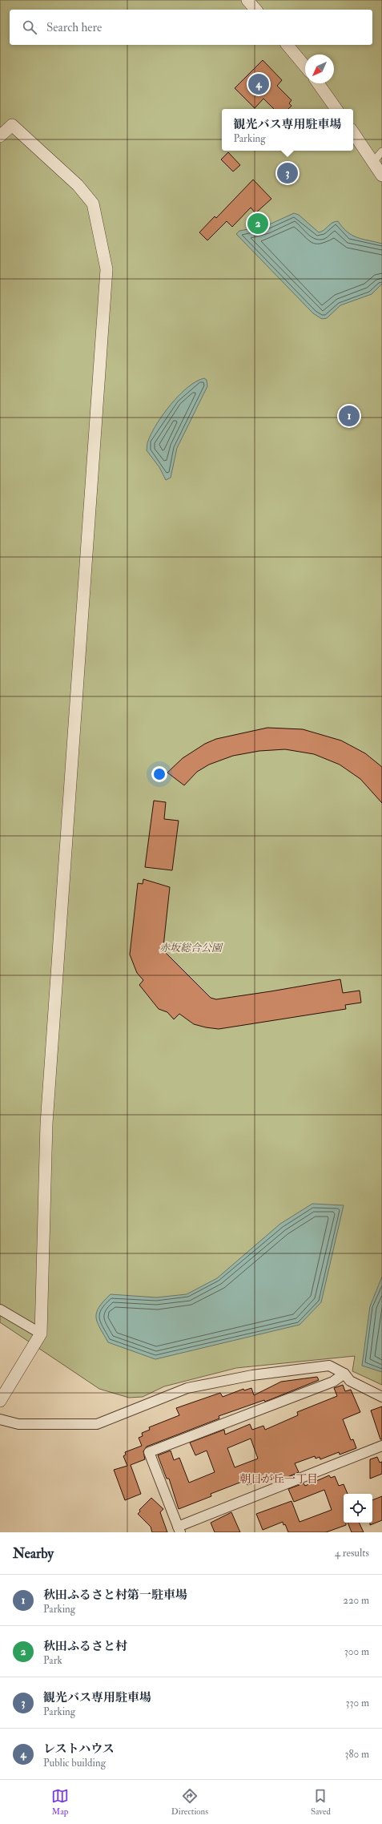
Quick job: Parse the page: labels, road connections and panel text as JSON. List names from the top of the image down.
{
  "districts": ["朝日が丘一丁目"],
  "parks": ["赤坂総合公園"],
  "north": "bottom left",
  "page": {
    "search": "Search here",
    "pins": [
      "4",
      "3",
      "2",
      "1"
    ],
    "popup": ["観光バス専用駐車場", "Parking"],
    "heading": ["Nearby", "4 results"],
    "list": [
      {
        "mark": "1",
        "name": "秋田ふるさと村第一駐車場",
        "note": "Parking",
        "value": "220 m"
      },
      {
        "mark": "2",
        "name": "秋田ふるさと村",
        "note": "Park",
        "value": "300 m"
      },
      {
        "mark": "3",
        "name": "観光バス専用駐車場",
        "note": "Parking",
        "value": "330 m"
      },
      {
        "mark": "4",
        "name": "レストハウス",
        "note": "Public building",
        "value": "380 m"
      }
    ],
    "nav": ["Map", "Directions", "Saved"]
  }
}
